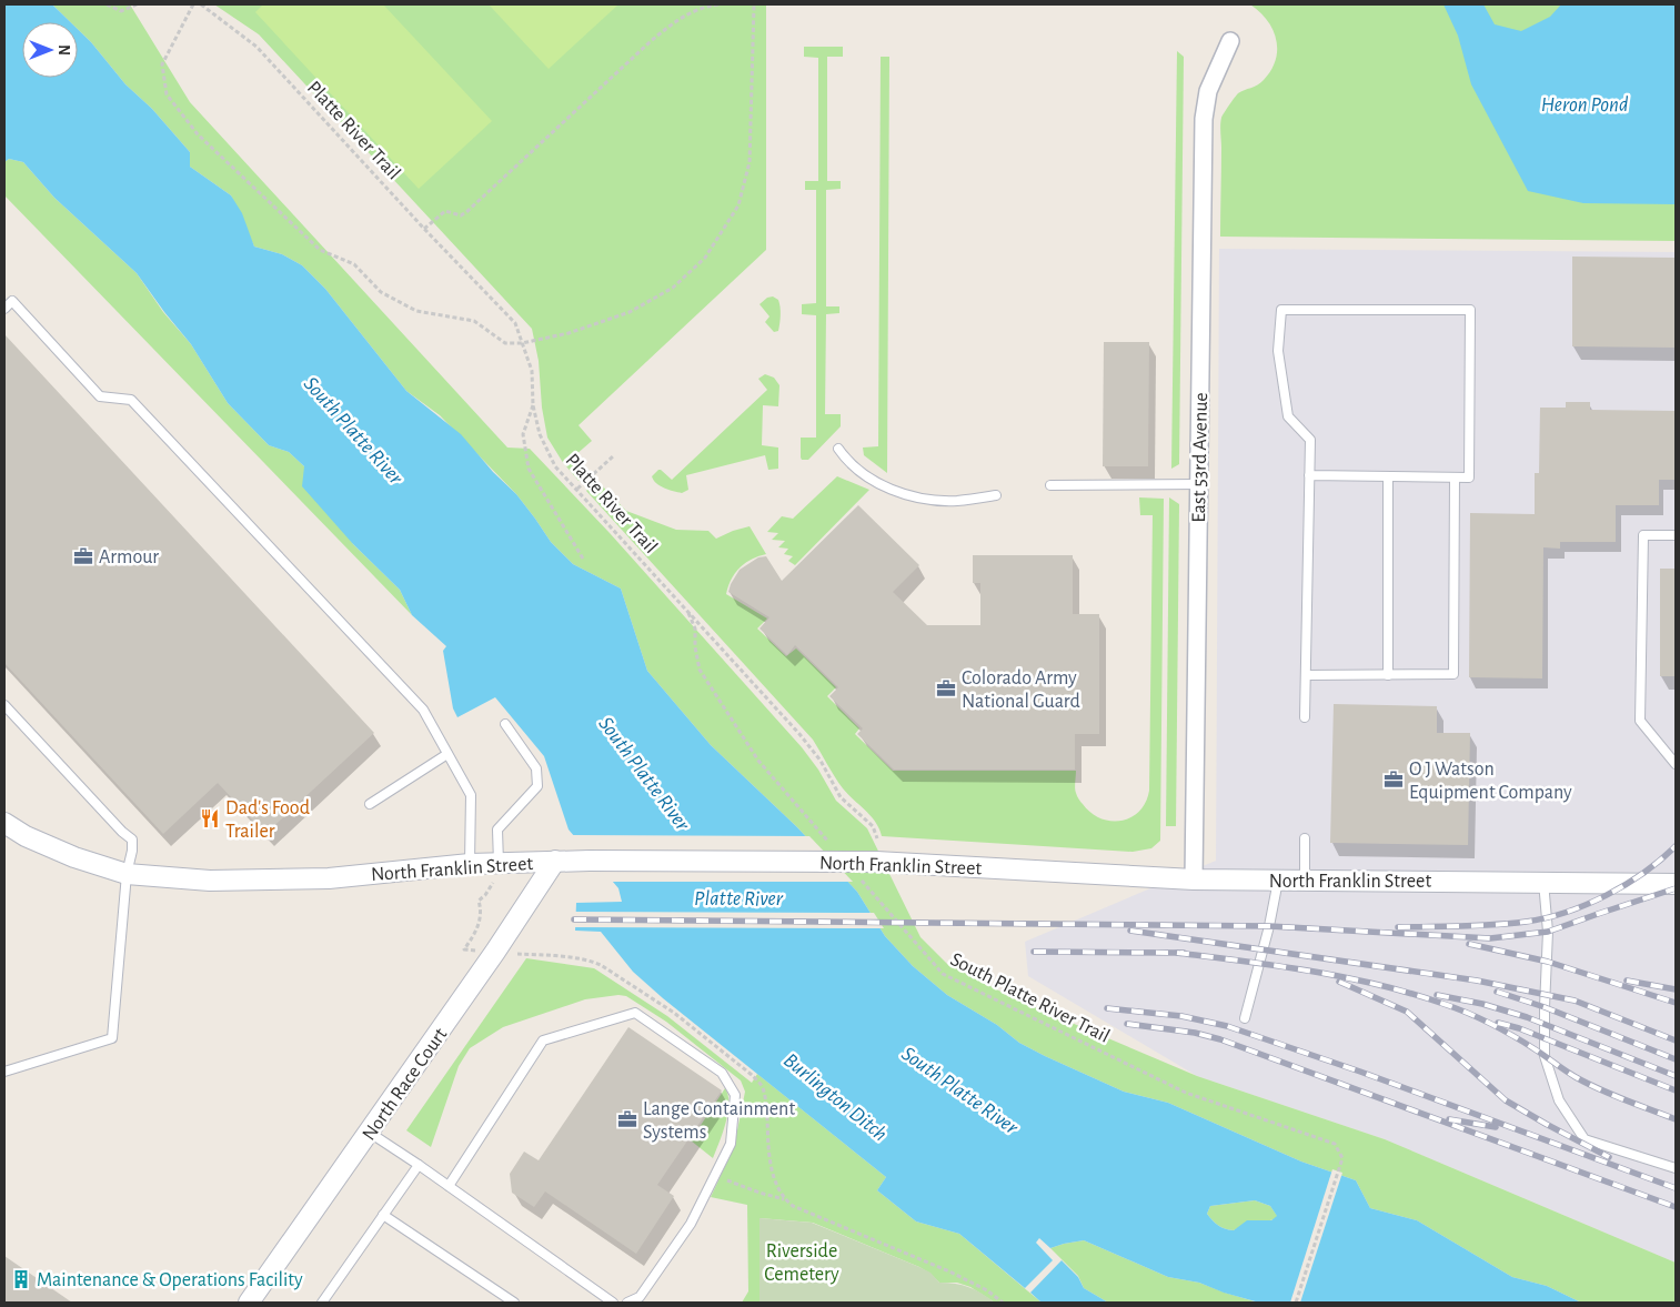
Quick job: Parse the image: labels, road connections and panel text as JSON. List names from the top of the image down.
{
  "streets": {
    "street": ["East 53rd Avenue", "North Franklin Street", "North Race Court"],
    "path": ["Platte River Trail", "South Platte River Trail"]
  },
  "crossings": [
    ["East 53rd Avenue", "North Franklin Street"],
    ["North Franklin Street", "North Race Court"]
  ],
  "water": [
    "Heron Pond",
    "South Platte River",
    "Platte River",
    "Burlington Ditch"
  ],
  "parks": ["Riverside Cemetery"],
  "places": {
    "office": [
      "Armour",
      "Colorado Army National Guard",
      "O J Watson Equipment Company",
      "Lange Containment Systems"
    ],
    "restaurant": ["Dad's Food Trailer"],
    "building": ["Maintenance & Operations Facility"]
  },
  "north": "right"
}
